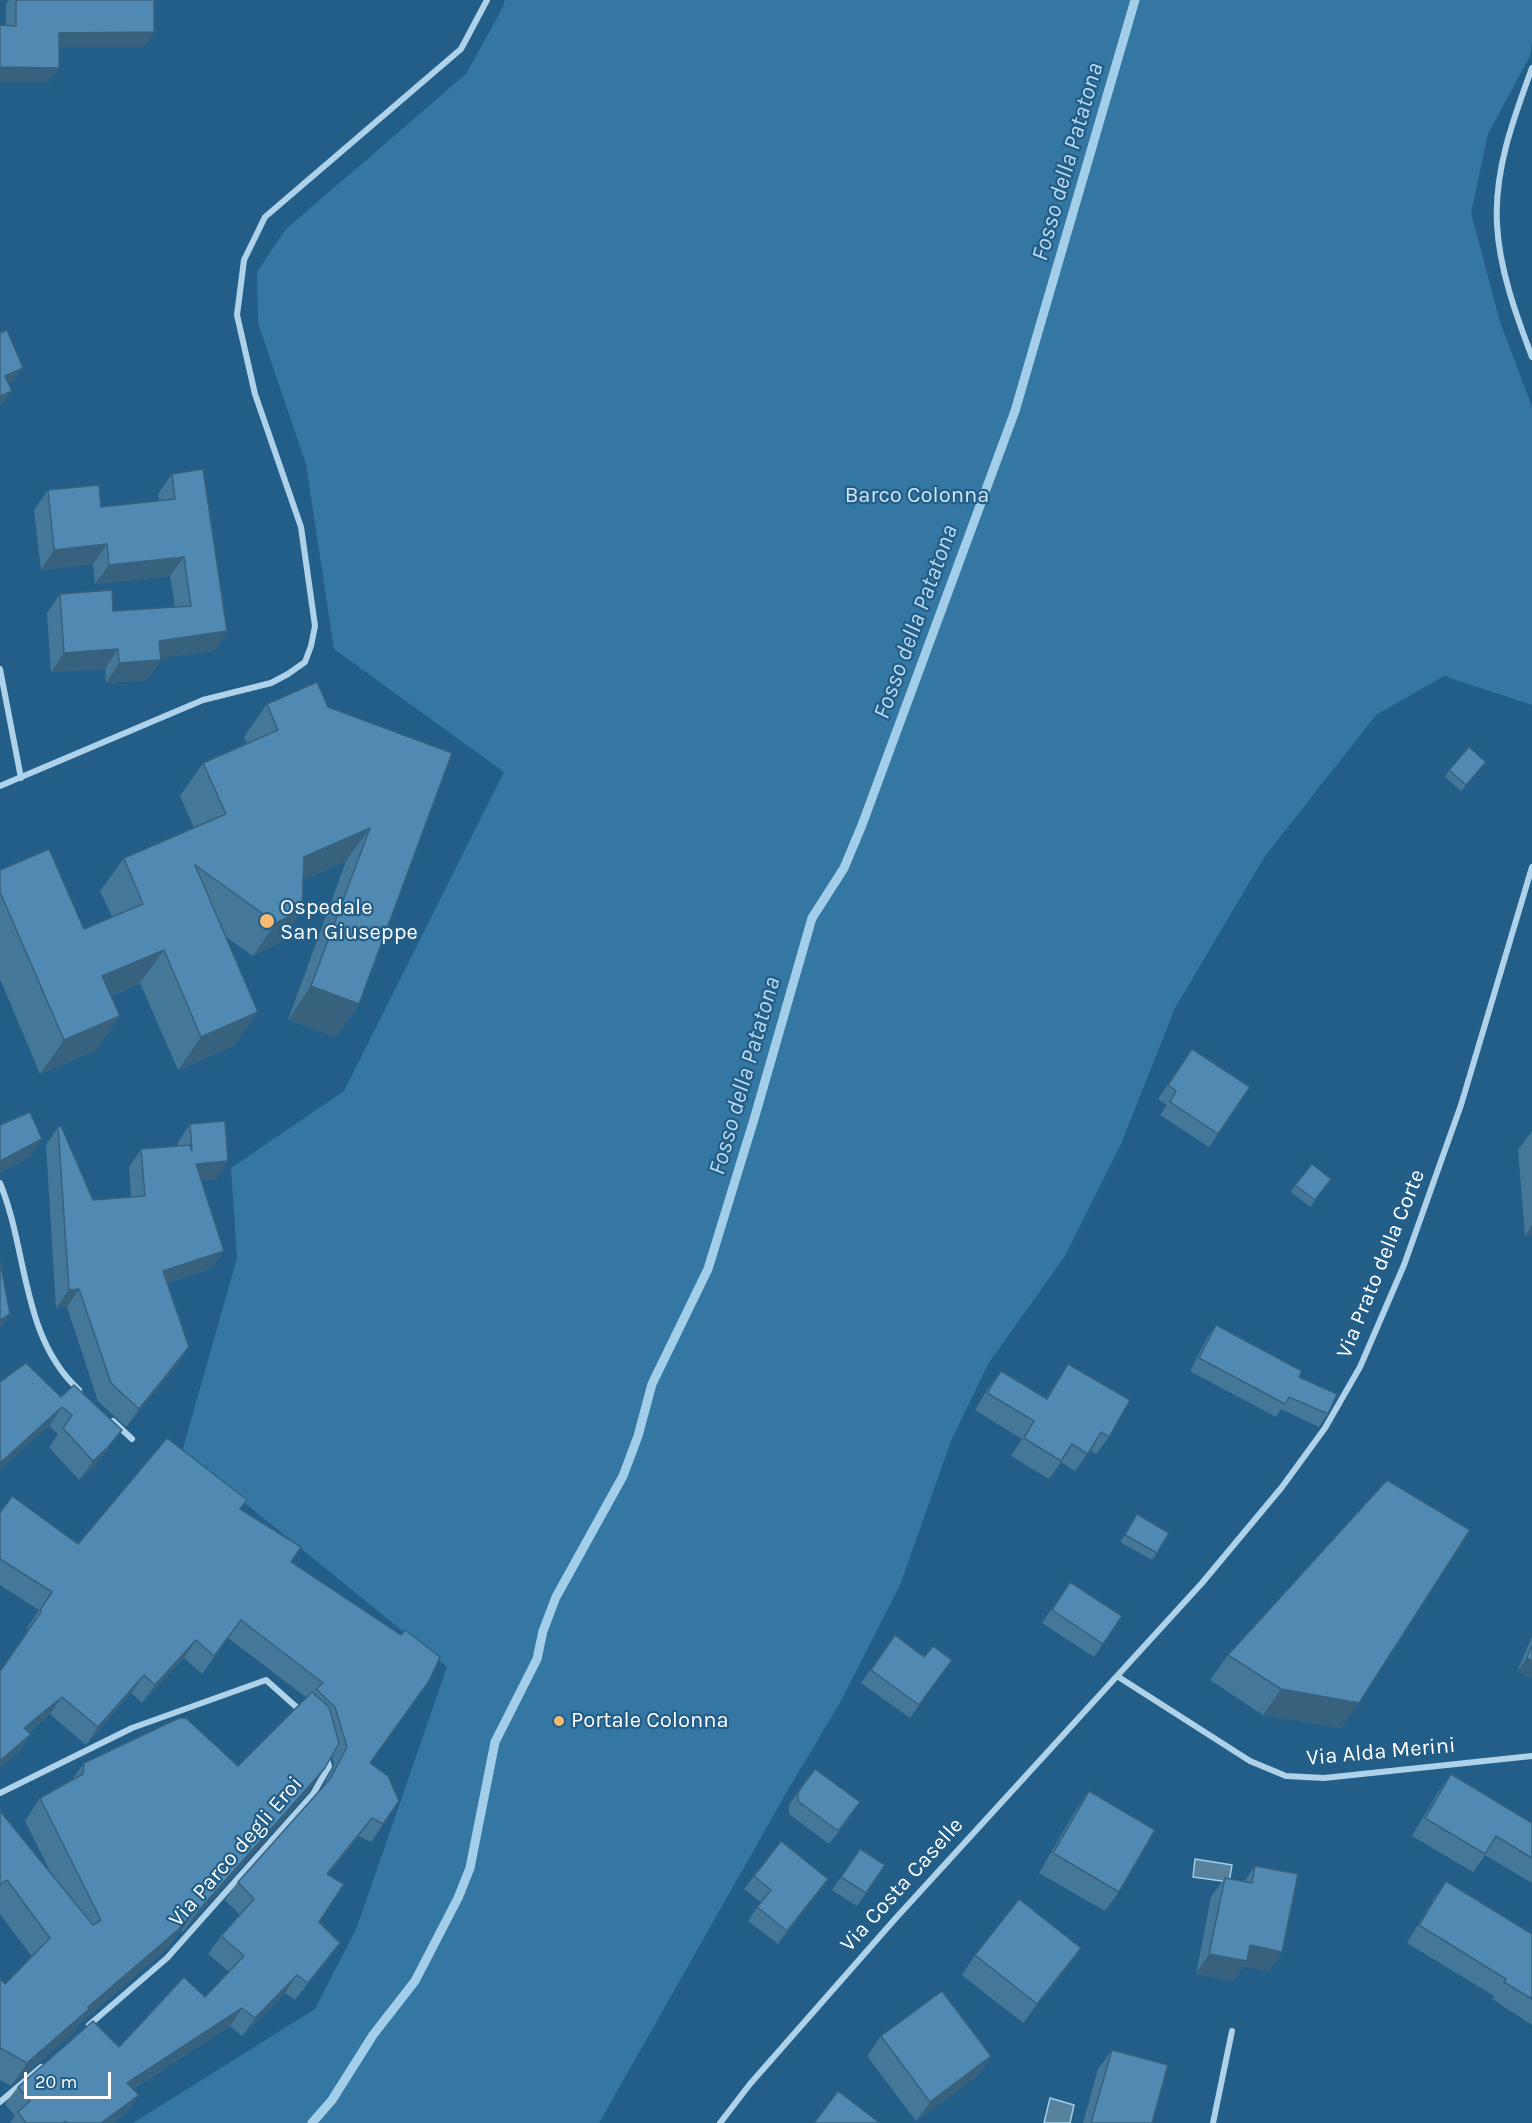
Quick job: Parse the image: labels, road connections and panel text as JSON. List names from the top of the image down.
{
  "streets": {
    "street": [
      "Via Prato della Corte",
      "Via Alda Merini",
      "Via Parco degli Eroi",
      "Via Costa Caselle"
    ]
  },
  "crossings": [
    ["Via Prato della Corte", "Via Alda Merini"],
    ["Via Prato della Corte", "Via Costa Caselle"],
    ["Via Alda Merini", "Via Costa Caselle"]
  ],
  "water": ["Fosso della Patatona"],
  "parks": ["Barco Colonna"],
  "places": ["Ospedale San Giuseppe", "Portale Colonna"],
  "scale_bar": "20 m"
}
